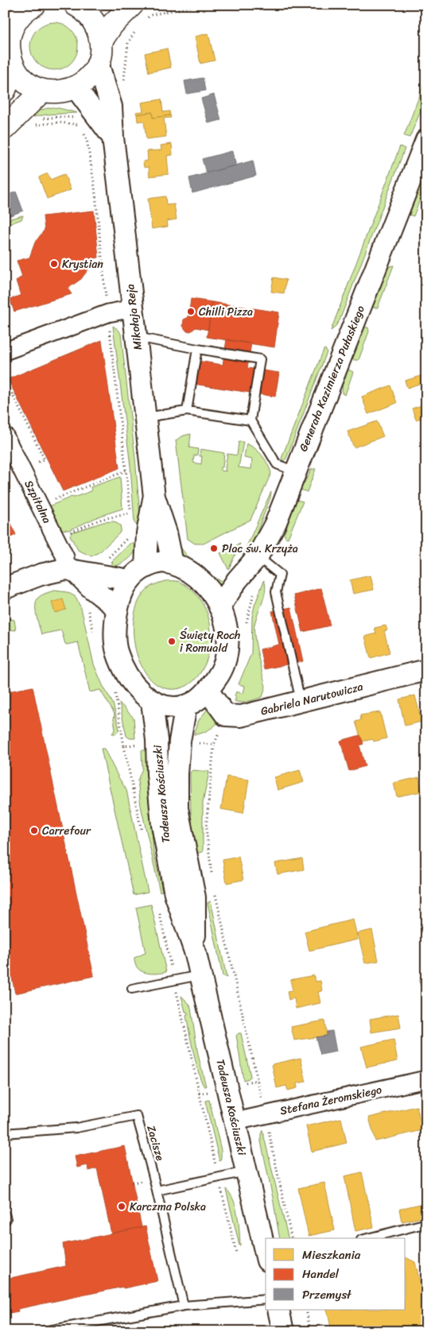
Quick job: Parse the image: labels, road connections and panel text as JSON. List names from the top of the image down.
{
  "streets": {
    "street": [
      "Mikołaja Reja",
      "Generała Kazimierza Pułaskiego",
      "Szpitalna",
      "Gabriela Narutowicza",
      "Tadeusza Kościuszki",
      "Stefana Żeromskiego"
    ],
    "lane": ["Zacisze"]
  },
  "crossings": [
    ["Generała Kazimierza Pułaskiego", "Gabriela Narutowicza"],
    ["Generała Kazimierza Pułaskiego", "Tadeusza Kościuszki"],
    ["Gabriela Narutowicza", "Tadeusza Kościuszki"],
    ["Tadeusza Kościuszki", "Stefana Żeromskiego"]
  ],
  "places": [
    "Krystian",
    "Chilli Pizza",
    "Plac św. Krzyża",
    "Święty Roch i Romuald",
    "Carrefour",
    "Karczma Polska"
  ],
  "legend": ["Mieszkania", "Handel", "Przemysł"]
}
